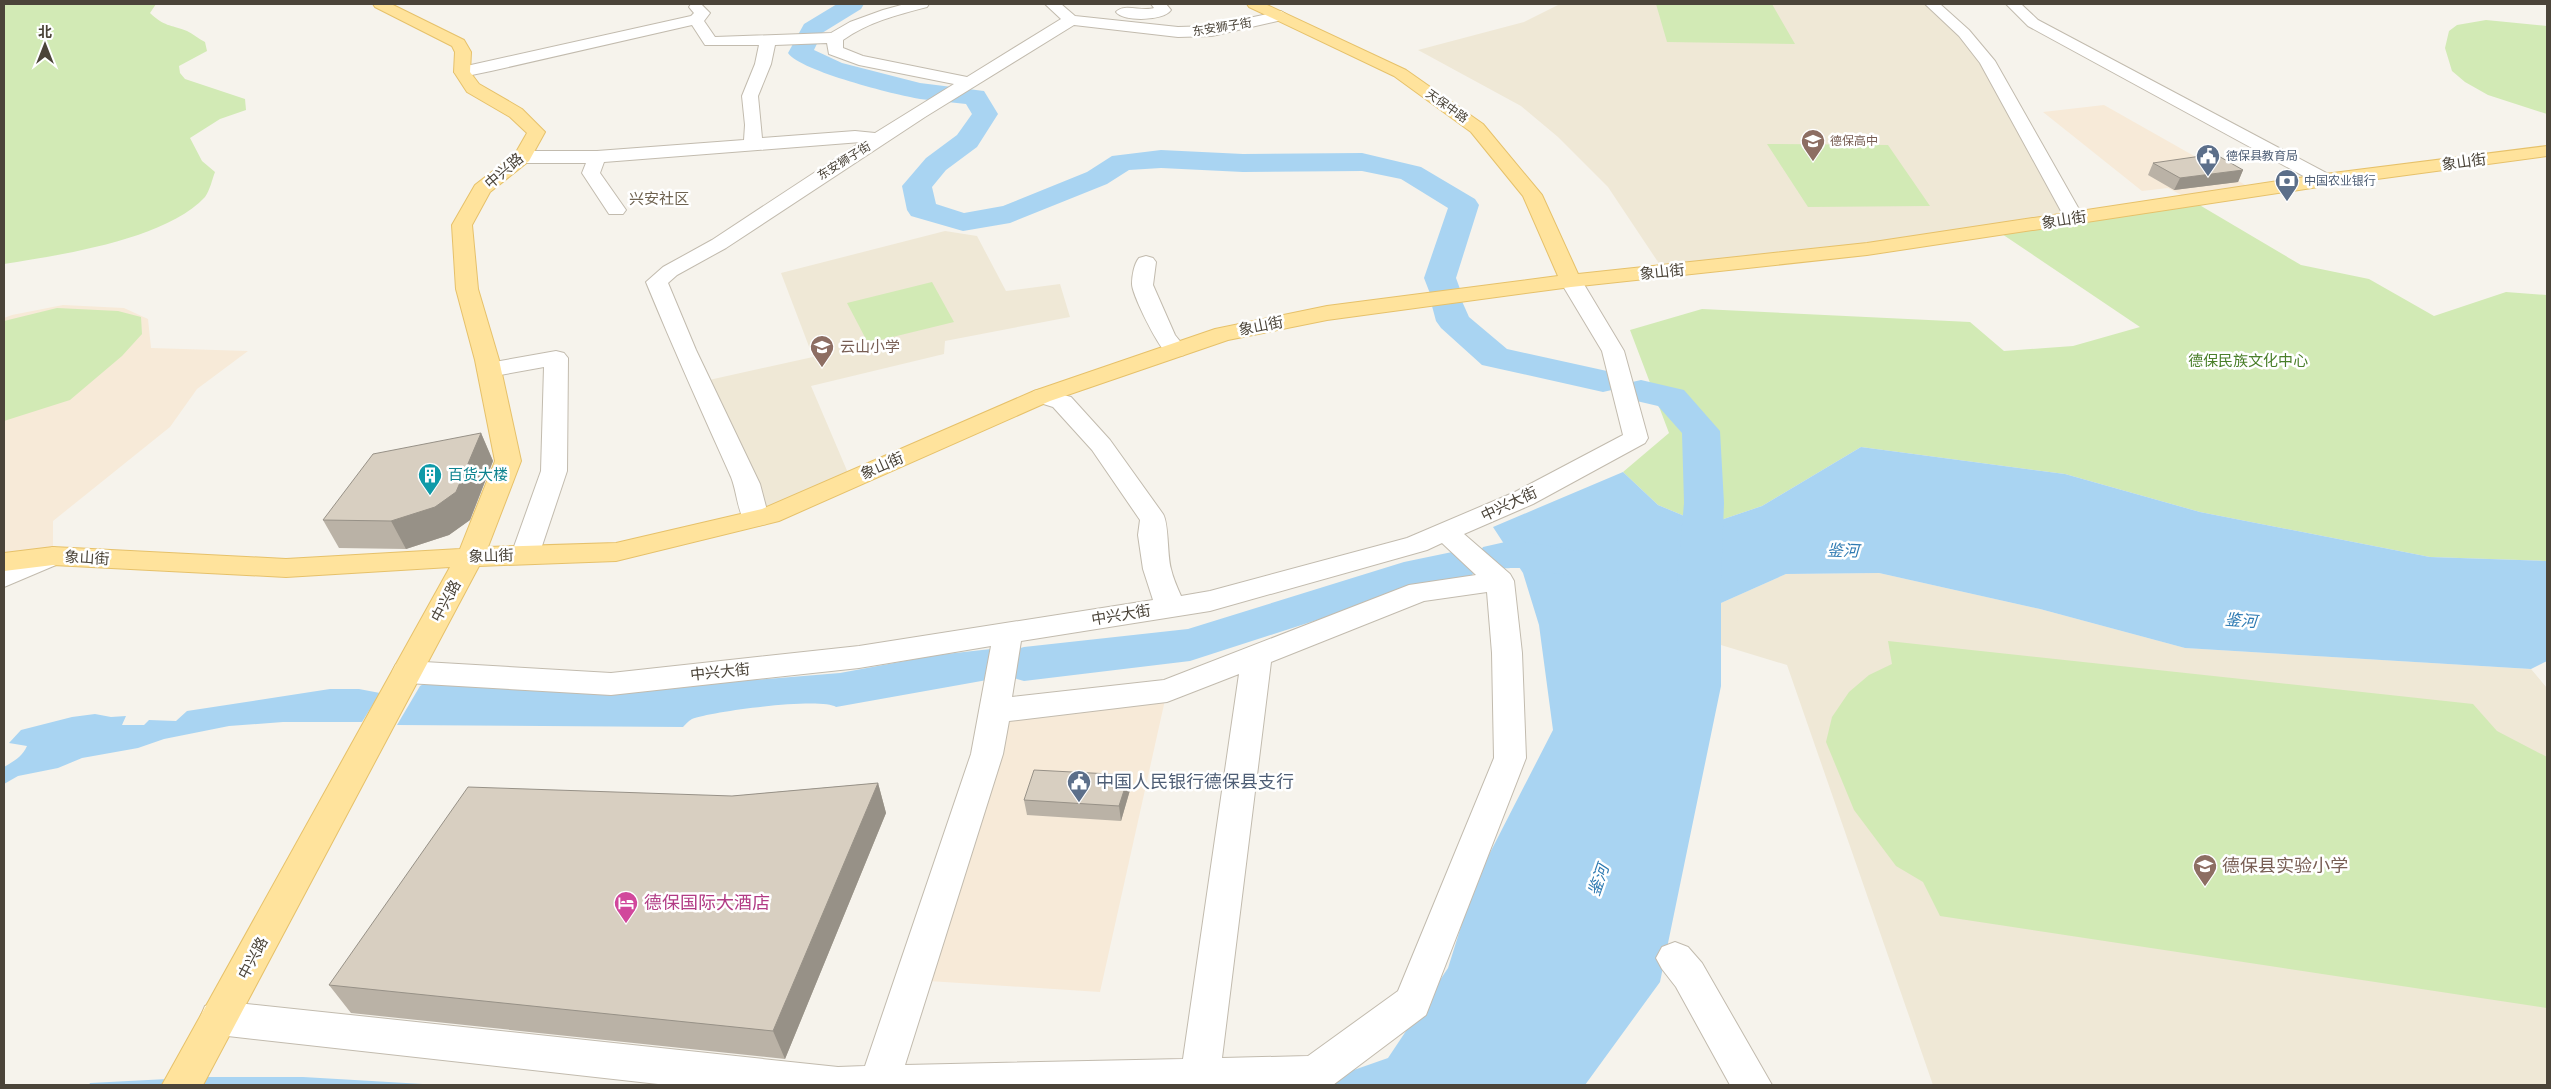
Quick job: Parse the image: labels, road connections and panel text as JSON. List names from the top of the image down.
{
  "streets": {
    "main road": ["天保中路", "象山街", "中兴路"],
    "street": ["东安狮子街", "中兴大街"]
  },
  "crossings": [
    ["东安狮子街", "天保中路"],
    ["东安狮子街", "象山街"],
    ["天保中路", "象山街"],
    ["天保中路", "中兴大街"],
    ["象山街", "中兴路"],
    ["象山街", "中兴大街"],
    ["中兴路", "中兴大街"]
  ],
  "districts": ["兴安社区"],
  "water": ["鉴河"],
  "parks": ["德保民族文化中心"],
  "places": {
    "school or university": ["德保高中", "云山小学", "德保县实验小学"],
    "public building": ["德保县教育局", "中国人民银行德保县支行"],
    "bank": ["中国农业银行"],
    "building": ["百货大楼"],
    "hotel": ["德保国际大酒店"]
  },
  "north": "top"
}
